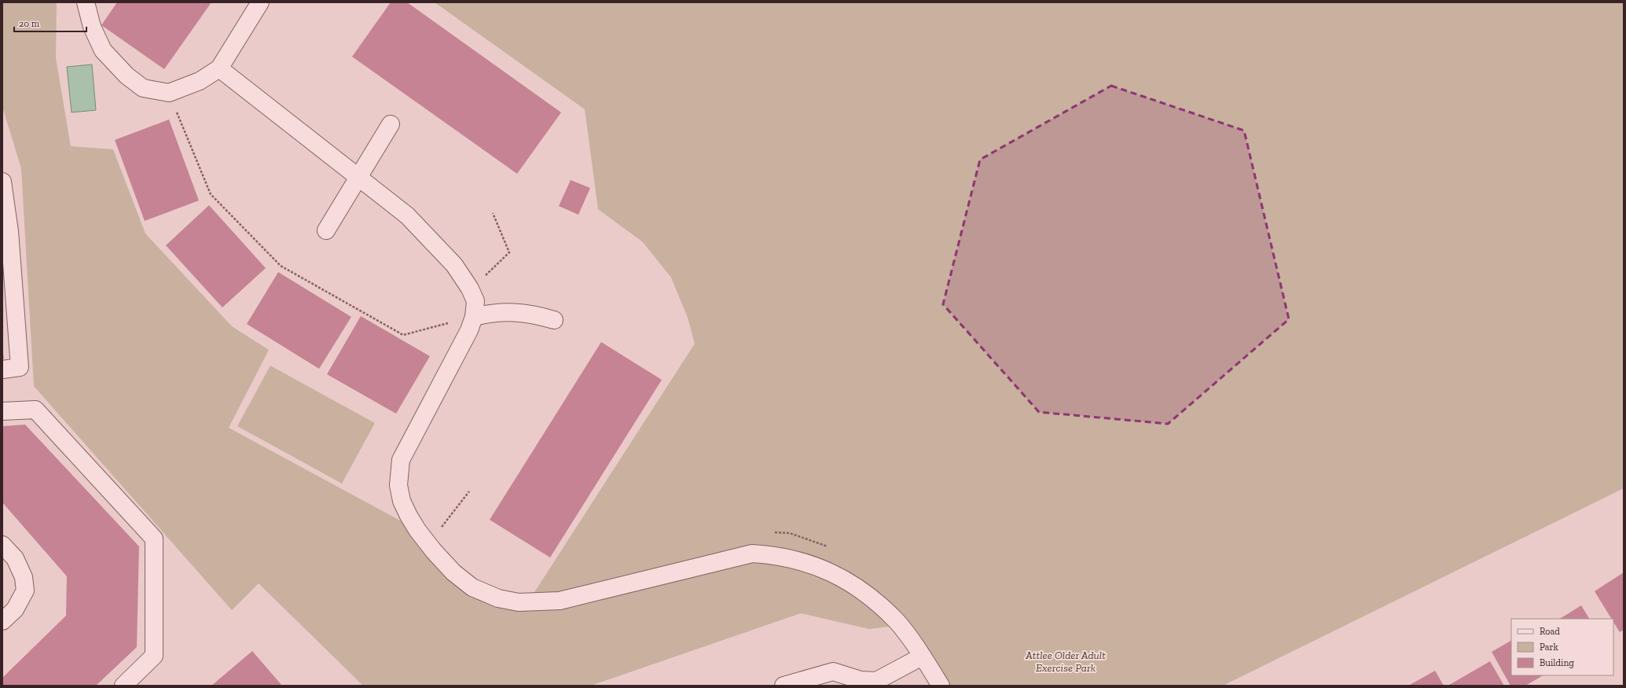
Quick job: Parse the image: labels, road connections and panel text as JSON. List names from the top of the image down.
{
  "parks": ["Attlee Older Adult Exercise Park"],
  "legend": ["Road", "Park", "Building"],
  "scale_bar": "20 m"
}
